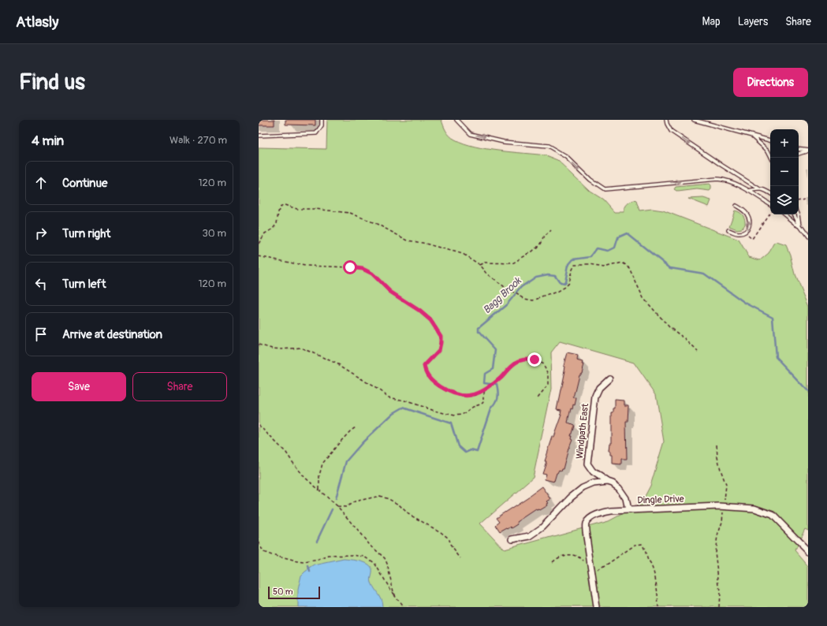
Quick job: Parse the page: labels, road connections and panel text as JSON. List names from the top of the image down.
{
  "streets": {
    "street": ["Windpath East", "Dingle Drive"]
  },
  "crossings": [
    ["Windpath East", "Dingle Drive"]
  ],
  "water": ["Bagg Brook"],
  "scale_bar": "50 m",
  "page": {
    "header": "Atlasly",
    "nav": ["Map", "Layers", "Share"],
    "buttons": [
      "Directions",
      ["Save", "Share"]
    ],
    "title": "Find us",
    "heading": ["4 min", "Walk · 270 m"],
    "map_buttons": ["+", "−"],
    "list": [
      ["Continue", "120 m"],
      ["Turn right", "30 m"],
      ["Turn left", "120 m"],
      "Arrive at destination"
    ],
    "scale": "50 m"
  }
}
